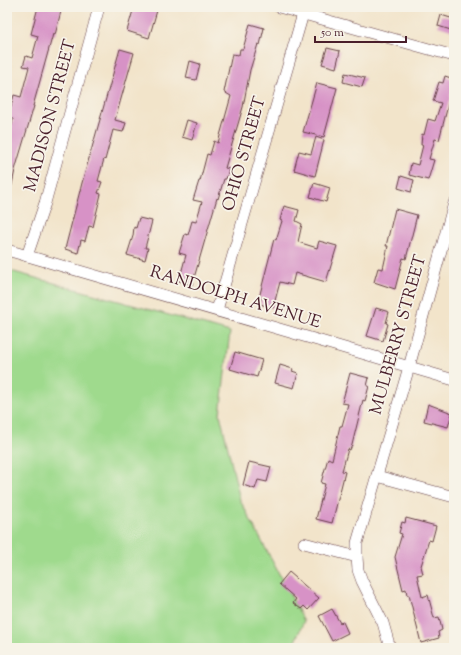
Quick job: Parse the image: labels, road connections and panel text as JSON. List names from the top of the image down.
{
  "streets": {
    "street": [
      "MADISON STREET",
      "OHIO STREET",
      "RANDOLPH AVENUE",
      "MULBERRY STREET"
    ]
  },
  "crossings": [
    ["MADISON STREET", "RANDOLPH AVENUE"],
    ["OHIO STREET", "RANDOLPH AVENUE"],
    ["RANDOLPH AVENUE", "MULBERRY STREET"]
  ],
  "scale_bar": "50 m"
}
